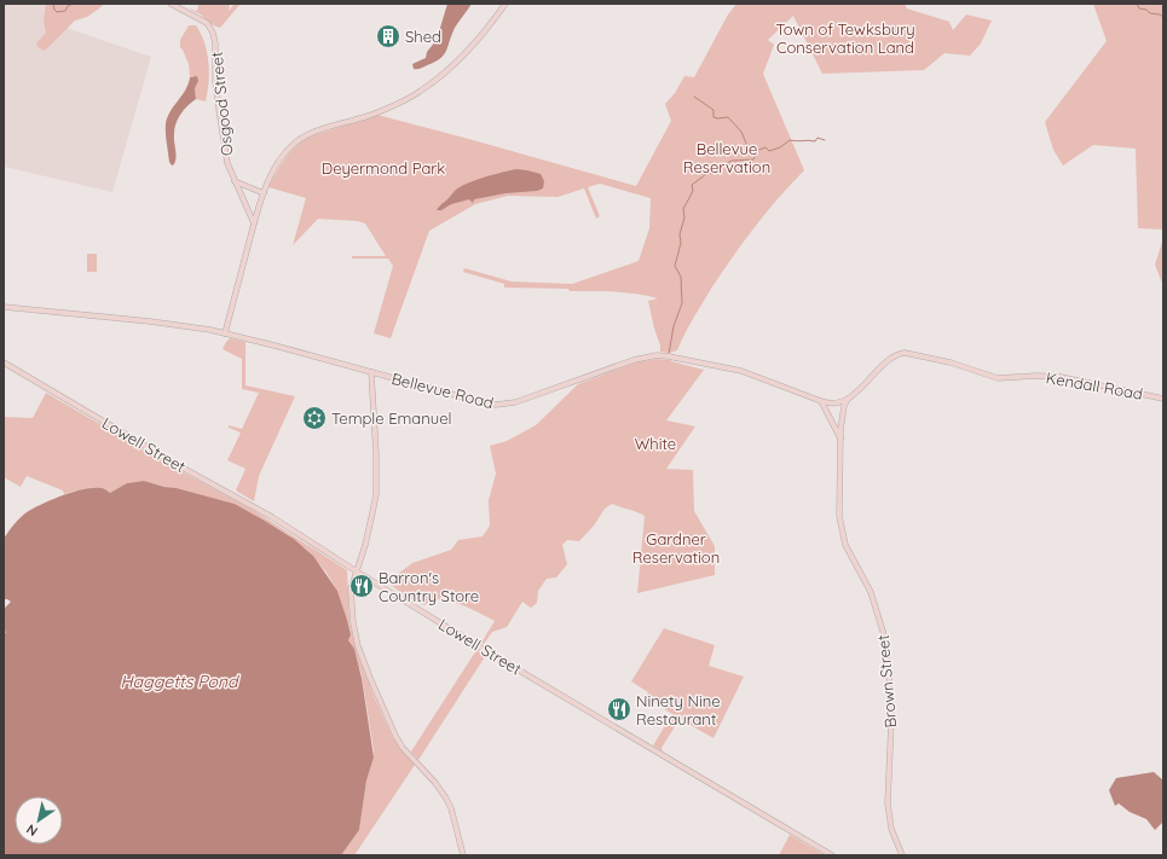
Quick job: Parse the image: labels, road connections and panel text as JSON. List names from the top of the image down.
{
  "streets": {
    "street": [
      "Osgood Street",
      "Kendall Road",
      "Bellevue Road",
      "Lowell Street",
      "Brown Street"
    ]
  },
  "crossings": [
    ["Kendall Road", "Bellevue Road"],
    ["Kendall Road", "Brown Street"],
    ["Bellevue Road", "Brown Street"]
  ],
  "water": ["Haggetts Pond"],
  "parks": [
    "Town of Tewksbury Conservation Land",
    "Bellevue Reservation",
    "Deyermond Park",
    "White",
    "Gardner Reservation"
  ],
  "places": {
    "building": ["Shed"],
    "synagogue": ["Temple Emanuel"],
    "restaurant": ["Barron's Country Store", "Ninety Nine Restaurant"]
  },
  "north": "bottom left"
}
